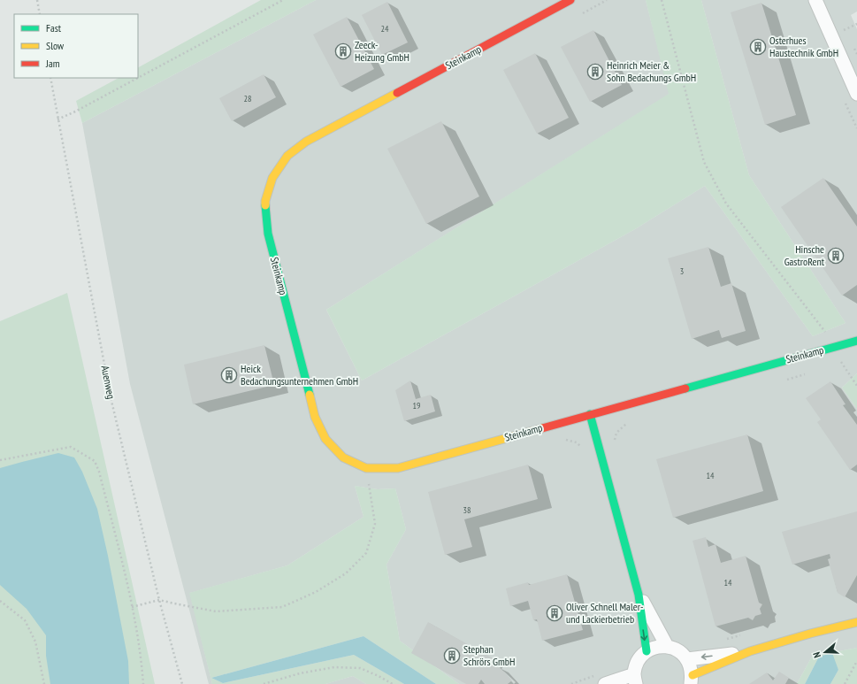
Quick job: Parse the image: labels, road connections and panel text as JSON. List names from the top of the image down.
{
  "streets": {
    "street": ["Steinkamp"],
    "path": ["Auenweg"]
  },
  "places": {
    "building": [
      "Osterhues Haustechnik GmbH",
      "Zeeck- Heizung GmbH",
      "Heinrich Meier & Sohn Bedachungs GmbH",
      "Hinsche GastroRent",
      "Heick Bedachungsunternehmen GmbH",
      "Oliver Schnell Maler- und Lackierbetrieb",
      "Stephan Schrörs GmbH"
    ]
  },
  "house_numbers": [
    "24",
    "28",
    "3",
    "19",
    "14",
    "38",
    "14"
  ],
  "legend": ["Fast", "Slow", "Jam"],
  "north": "left"
}
